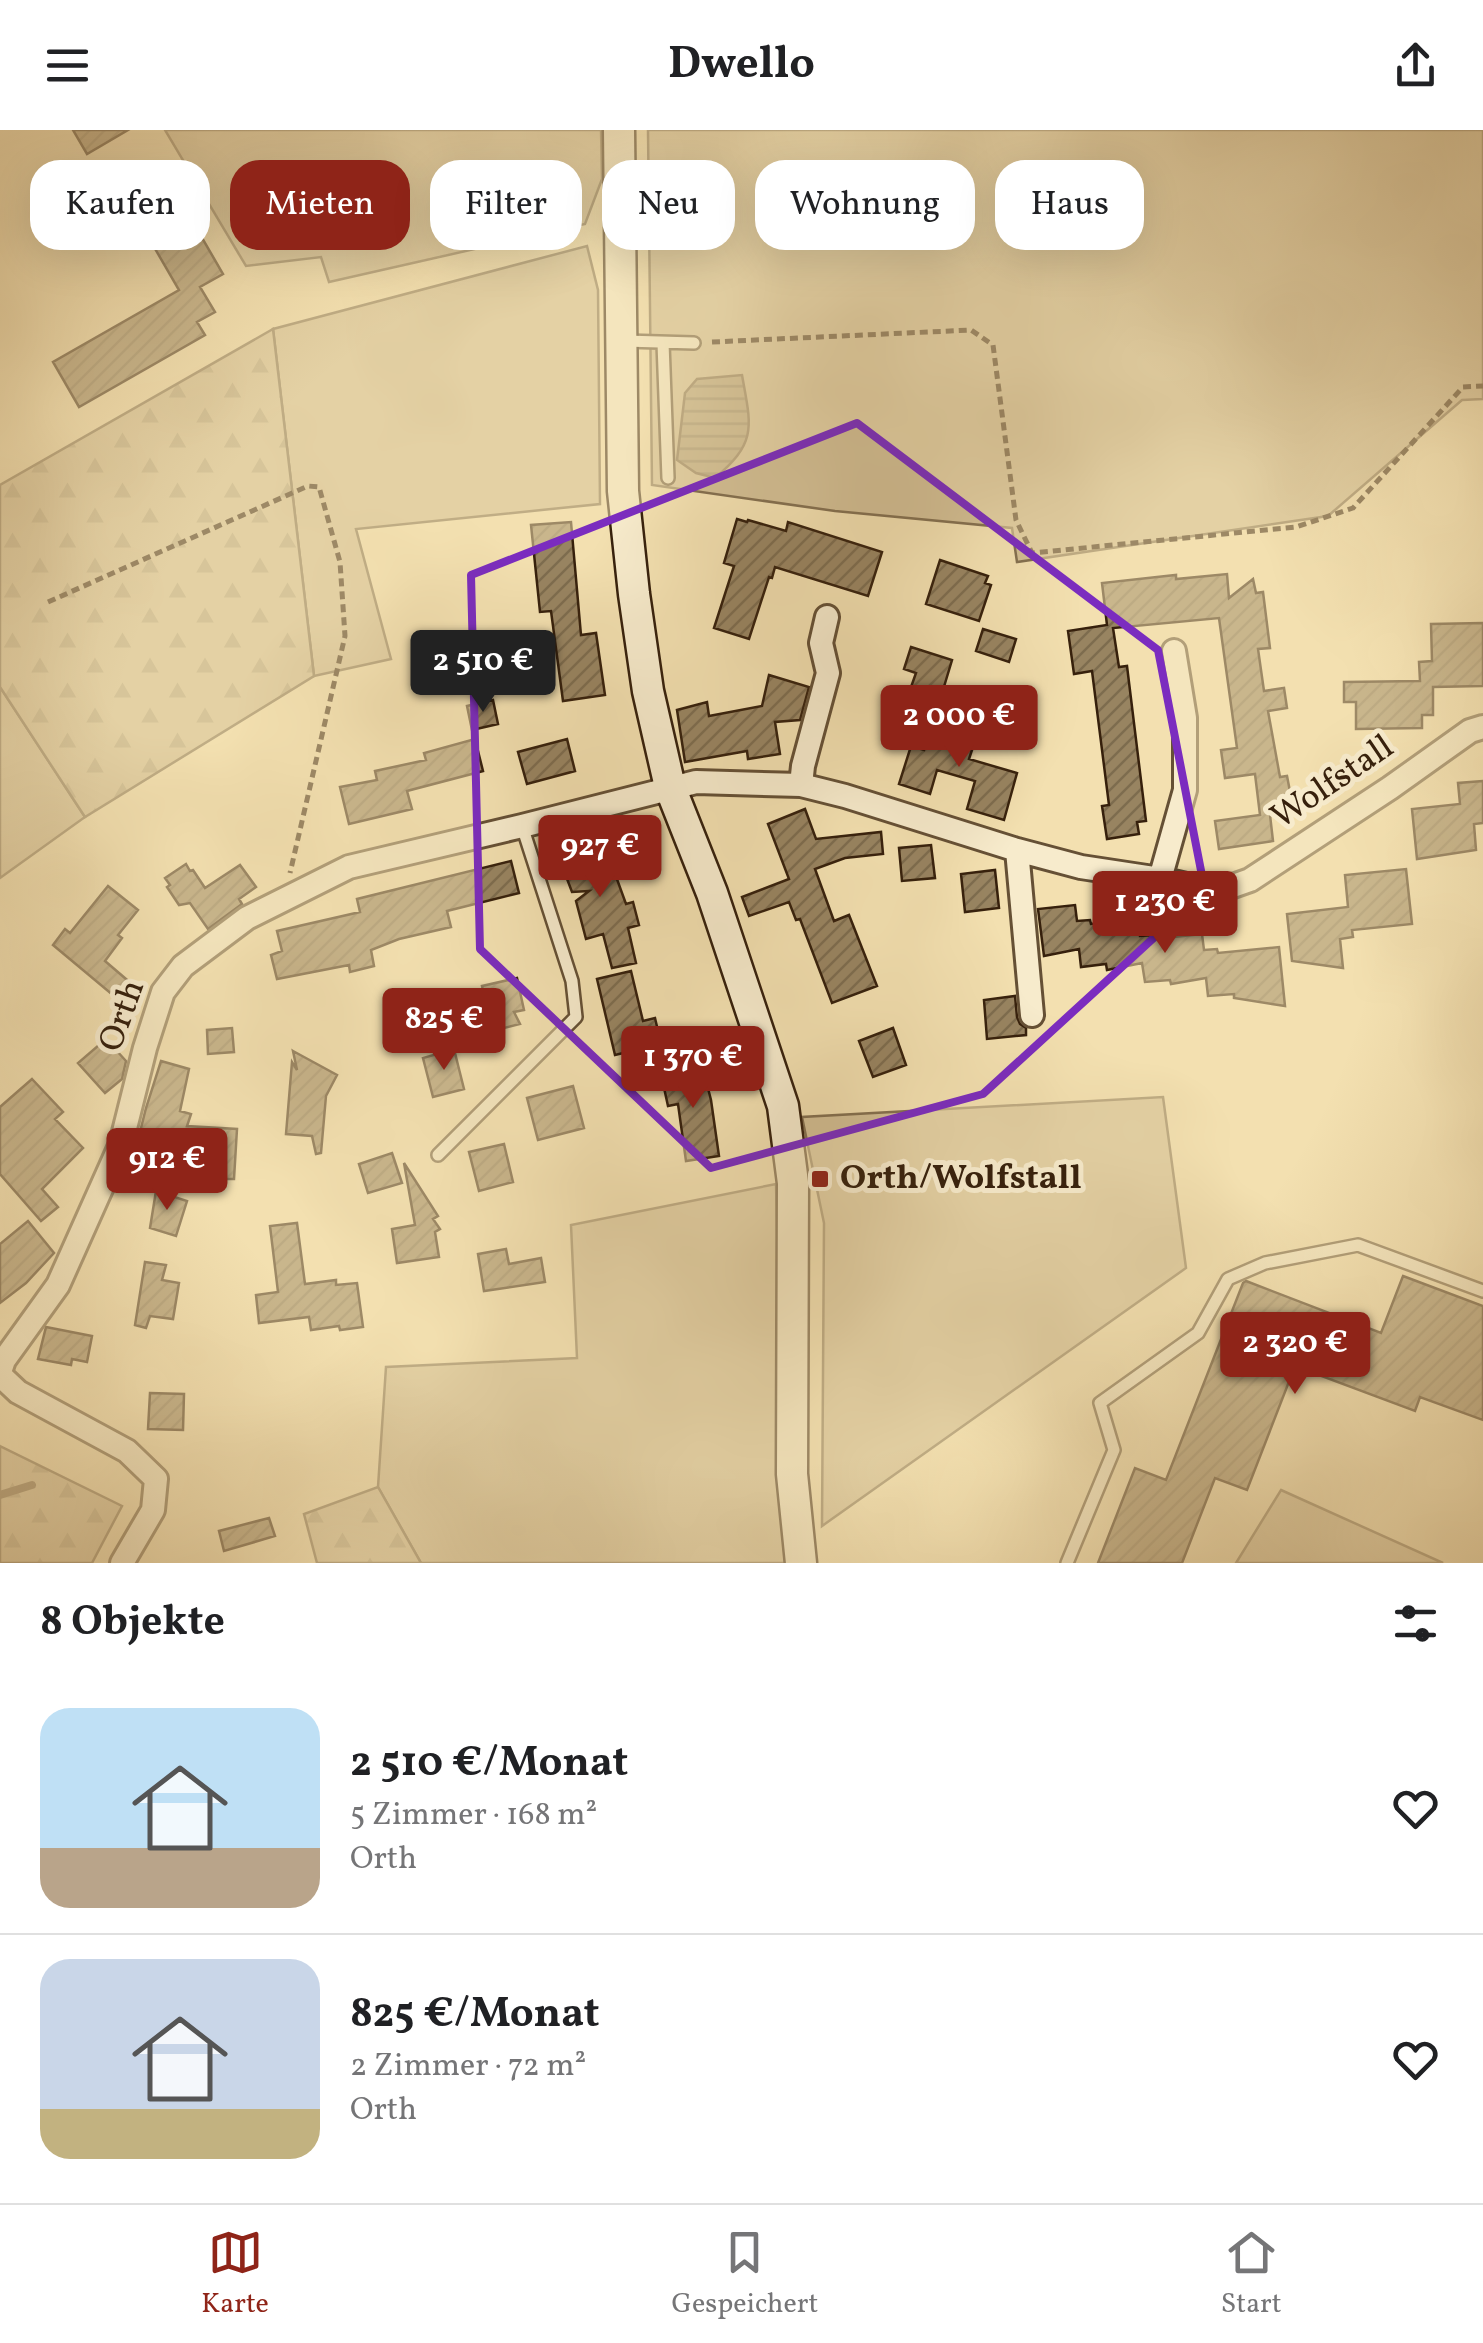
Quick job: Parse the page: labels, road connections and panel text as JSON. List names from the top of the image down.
{
  "streets": {
    "street": ["Wolfstall", "Orth"]
  },
  "crossings": [
    ["Wolfstall", "Orth"]
  ],
  "places": {
    "transit": ["Orth/Wolfstall"]
  },
  "page": {
    "header": "Dwello",
    "chip": [
      "Kaufen",
      "Mieten",
      "Filter",
      "Neu",
      "Wohnung",
      "Haus"
    ],
    "price": [
      "2 510 €",
      "2 000 €",
      "927 €",
      "1 230 €",
      "825 €",
      "1 370 €",
      "912 €",
      "2 320 €"
    ],
    "heading": "8 Objekte",
    "list": [
      {
        "name": "2 510 €/Monat",
        "note": "5 Zimmer · 168 m² · Orth"
      },
      {
        "name": "825 €/Monat",
        "note": "2 Zimmer · 72 m² · Orth"
      }
    ],
    "tabs": ["Karte", "Gespeichert", "Start"]
  }
}
